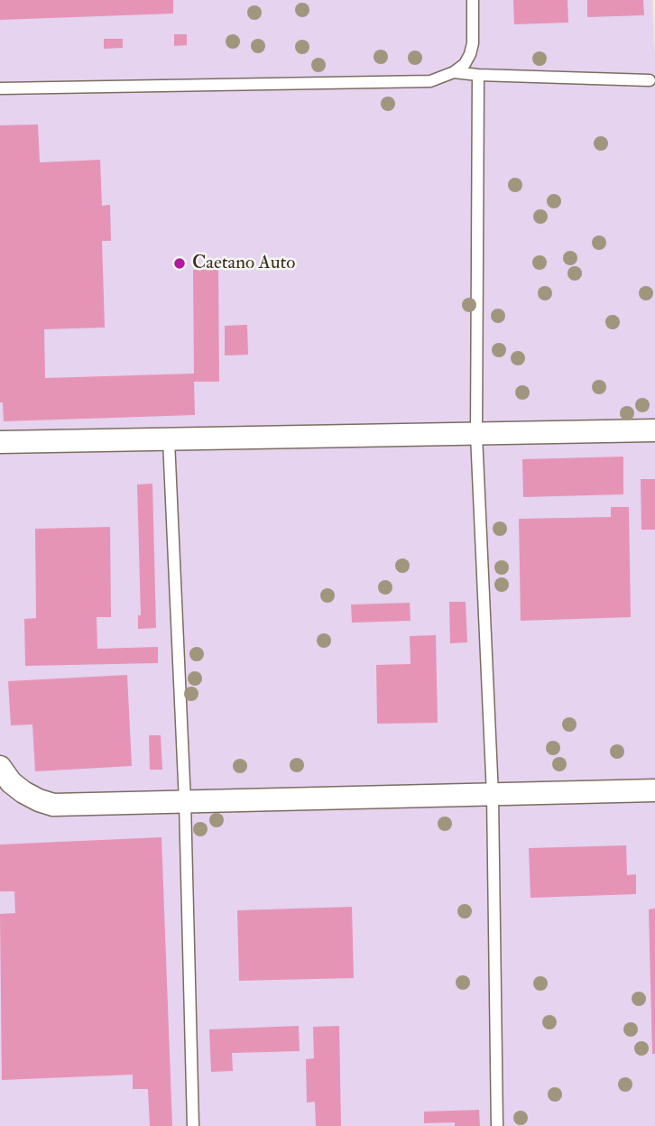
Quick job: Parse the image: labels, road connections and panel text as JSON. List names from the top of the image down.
{
  "places": ["Caetano Auto"]
}
